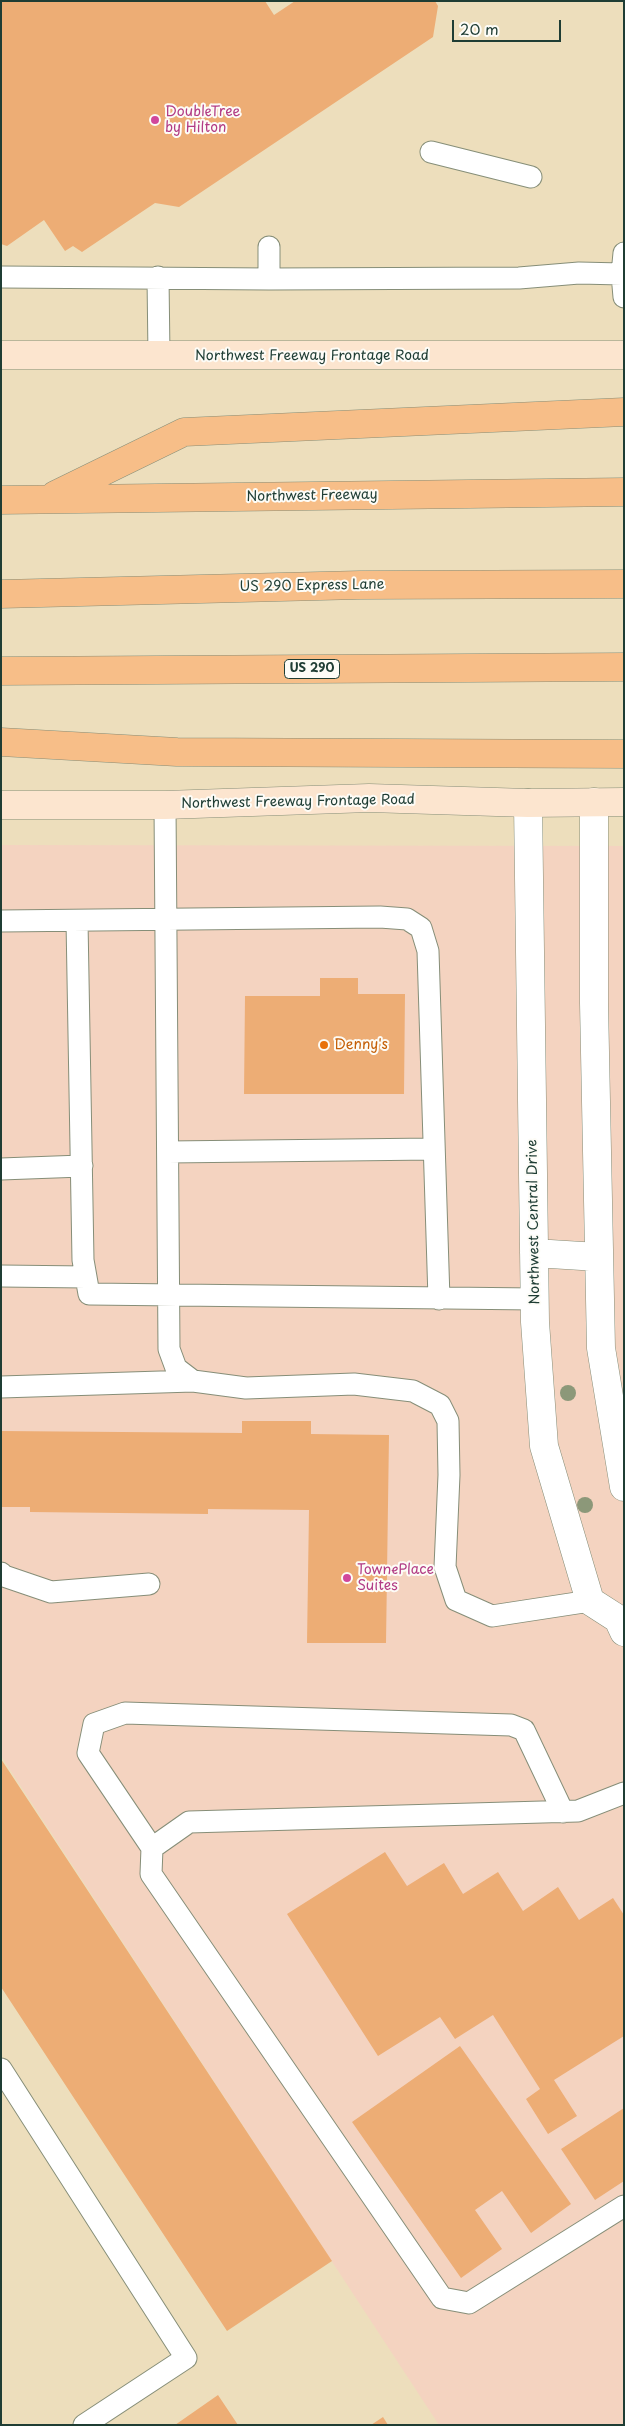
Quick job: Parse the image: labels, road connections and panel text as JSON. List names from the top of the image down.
{
  "streets": {
    "highway": ["Northwest Freeway", "US 290 Express Lane", "US 290"],
    "main road": ["Northwest Freeway Frontage Road"],
    "street": ["Northwest Central Drive"]
  },
  "crossings": [
    ["Northwest Freeway Frontage Road", "Northwest Central Drive"]
  ],
  "places": ["DoubleTree by Hilton", "Denny's", "TownePlace Suites"],
  "scale_bar": "20 m"
}
